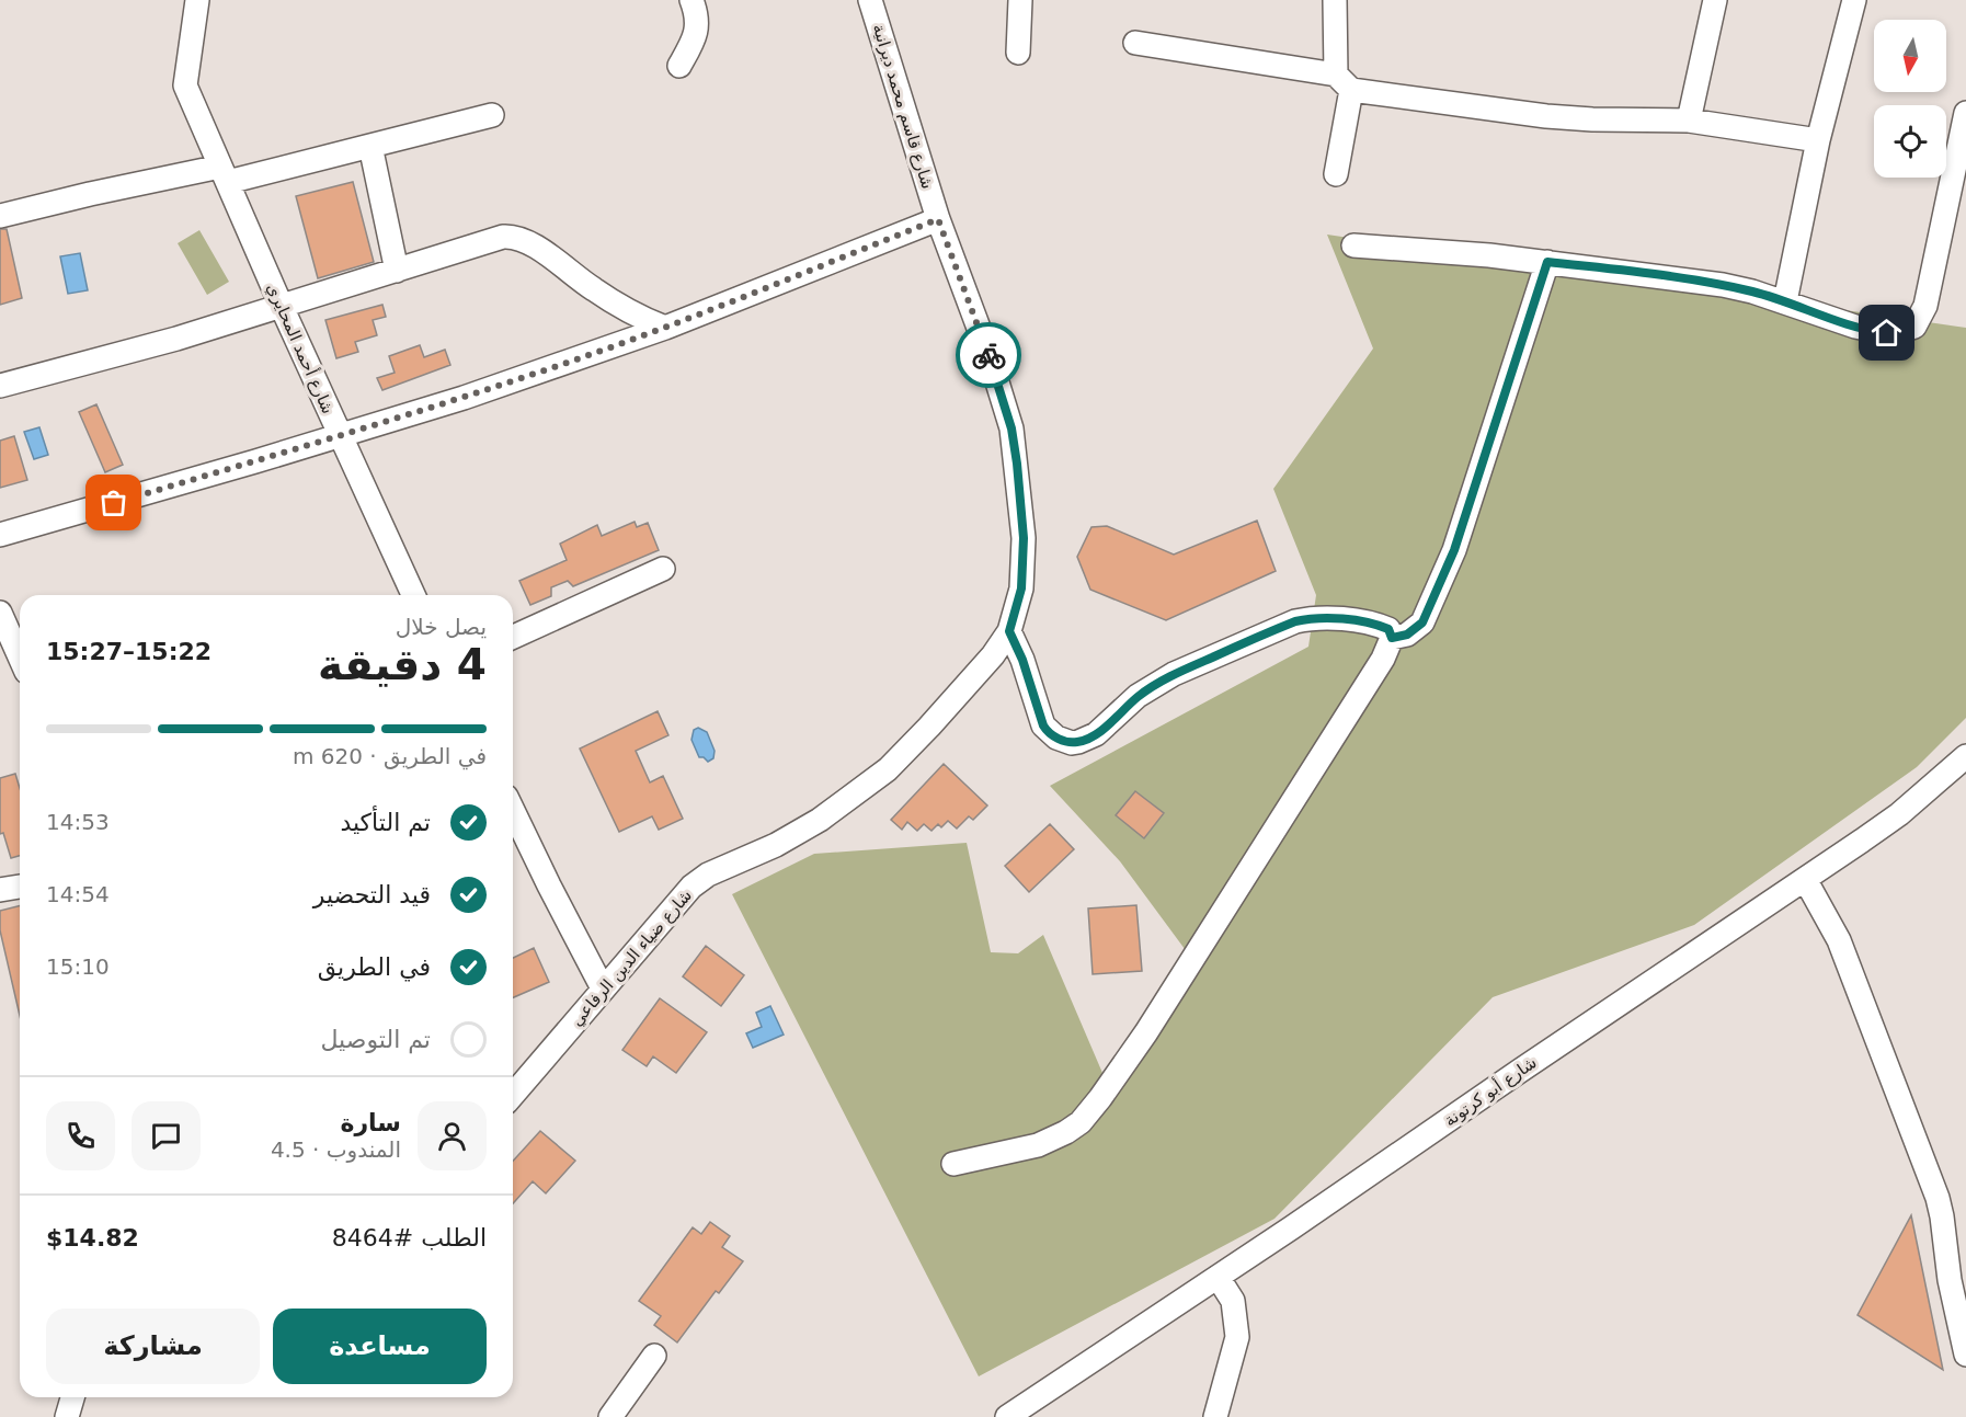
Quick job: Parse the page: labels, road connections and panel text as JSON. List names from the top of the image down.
{
  "streets": {
    "street": [
      "شارع قاسم محمد ديرانية",
      "شارع أحمد المحايري",
      "شارع ضياء الدين الرفاعي",
      "شارع أبو كرتونة"
    ]
  },
  "crossings": [
    ["شارع قاسم محمد ديرانية", "شارع ضياء الدين الرفاعي"]
  ],
  "north": "bottom",
  "page": {
    "heading": ["4 دقيقة", "يصل خلال", "15:22–15:27"],
    "panel": [
      "سارة",
      "المندوب · 4.5",
      "الطلب #8464",
      "$14.82"
    ],
    "bar": "في الطريق · 620 m",
    "list": [
      ["تم التأكيد", "14:53"],
      ["قيد التحضير", "14:54"],
      ["في الطريق", "15:10"],
      "تم التوصيل"
    ],
    "buttons": ["مساعدة", "مشاركة"]
  }
}
